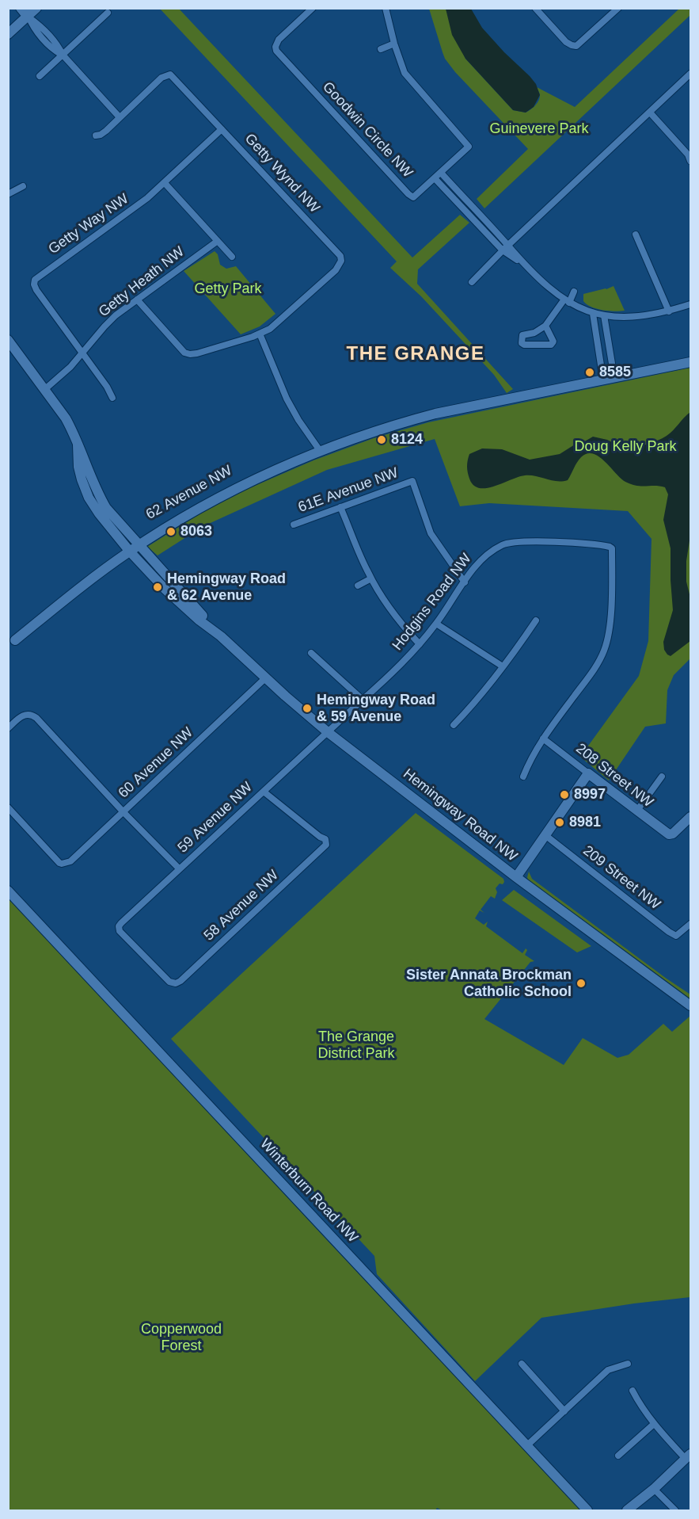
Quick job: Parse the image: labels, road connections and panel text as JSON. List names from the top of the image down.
{
  "streets": {
    "main road": [
      "62 Avenue NW",
      "208 Street NW",
      "Hemingway Road NW",
      "Winterburn Road NW"
    ],
    "street": [
      "Goodwin Circle NW",
      "Getty Wynd NW",
      "Getty Way NW",
      "Getty Heath NW",
      "61E Avenue NW",
      "Hodgins Road NW",
      "60 Avenue NW",
      "59 Avenue NW",
      "209 Street NW",
      "58 Avenue NW"
    ]
  },
  "crossings": [
    ["Getty Wynd NW", "Getty Way NW"],
    ["Getty Way NW", "Getty Heath NW"],
    ["Getty Heath NW", "Hemingway Road NW"],
    ["61E Avenue NW", "Hodgins Road NW"],
    ["62 Avenue NW", "Hemingway Road NW"],
    ["Hodgins Road NW", "208 Street NW"],
    ["Hodgins Road NW", "Hemingway Road NW"],
    ["Hodgins Road NW", "59 Avenue NW"],
    ["60 Avenue NW", "Hemingway Road NW"],
    ["Hemingway Road NW", "59 Avenue NW"],
    ["59 Avenue NW", "58 Avenue NW"]
  ],
  "districts": ["THE GRANGE"],
  "parks": [
    "Guinevere Park",
    "Getty Park",
    "Doug Kelly Park",
    "The Grange District Park",
    "Copperwood Forest"
  ],
  "places": [
    "8585",
    "8124",
    "8063",
    "Hemingway Road & 62 Avenue",
    "Hemingway Road & 59 Avenue",
    "8997",
    "8981",
    "Sister Annata Brockman Catholic School"
  ]
}
